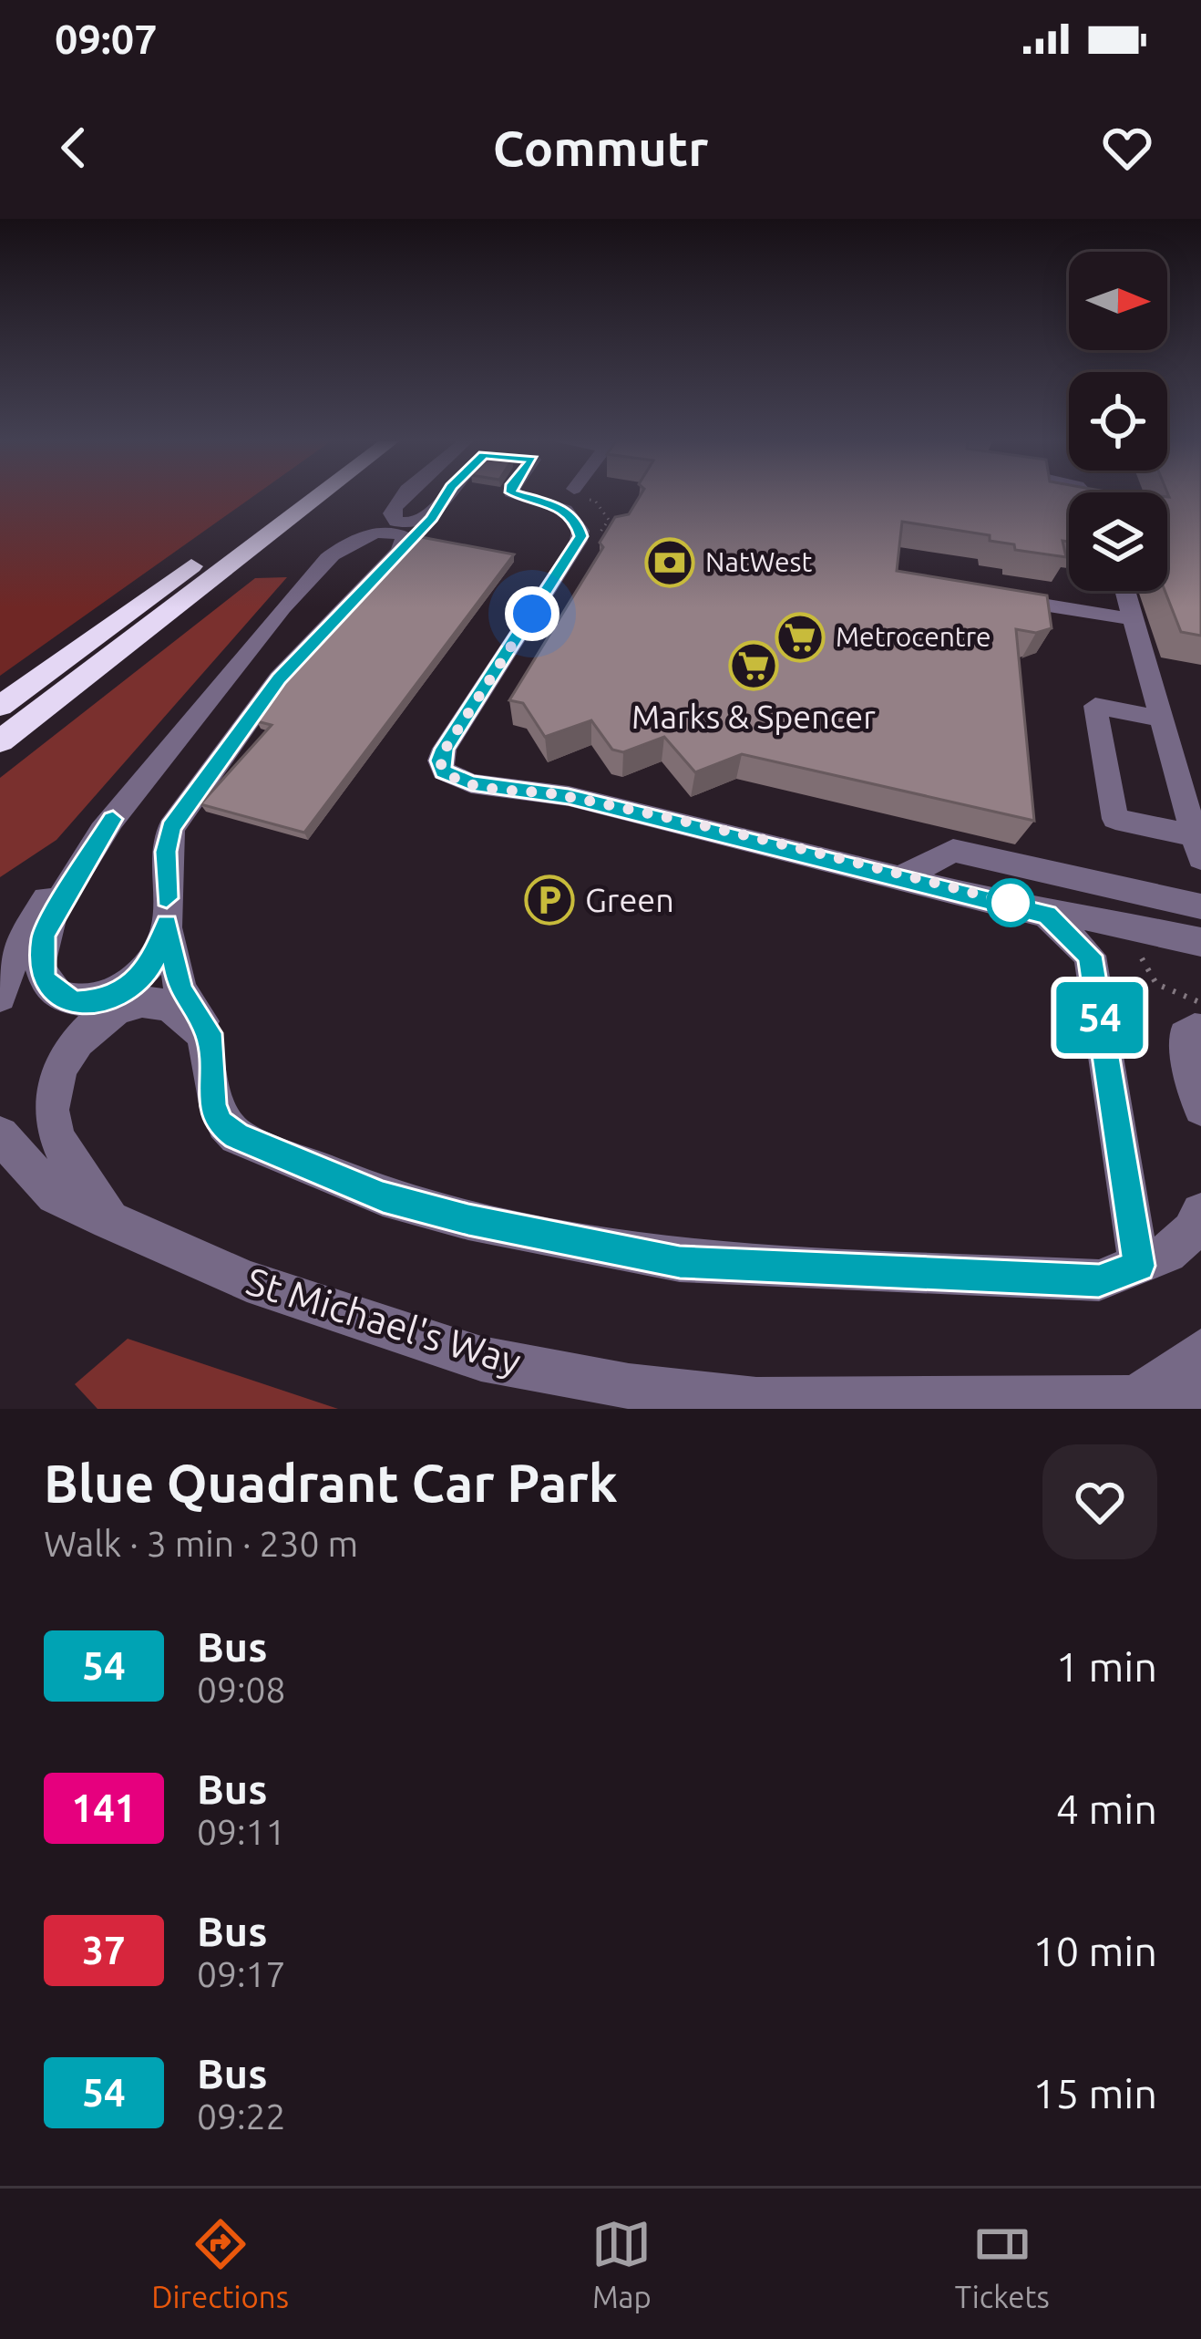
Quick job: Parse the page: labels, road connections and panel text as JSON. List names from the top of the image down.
{
  "streets": {
    "street": ["St Michael's Way"]
  },
  "places": {
    "bank": ["NatWest"],
    "supermarket": ["Metrocentre", "Marks & Spencer"],
    "parking": ["Green"]
  },
  "lines": ["bus line 54"],
  "north": "right",
  "page": {
    "status": "09:07",
    "header": "Commutr",
    "on_map": "54",
    "heading": ["Blue Quadrant Car Park", "Walk · 3 min · 230 m"],
    "list": [
      {
        "mark": "54",
        "name": "Bus",
        "note": "09:08",
        "value": "1 min"
      },
      {
        "mark": "141",
        "name": "Bus",
        "note": "09:11",
        "value": "4 min"
      },
      {
        "mark": "37",
        "name": "Bus",
        "note": "09:17",
        "value": "10 min"
      },
      {
        "mark": "54",
        "name": "Bus",
        "note": "09:22",
        "value": "15 min"
      }
    ],
    "tabs": ["Directions", "Map", "Tickets"]
  }
}
